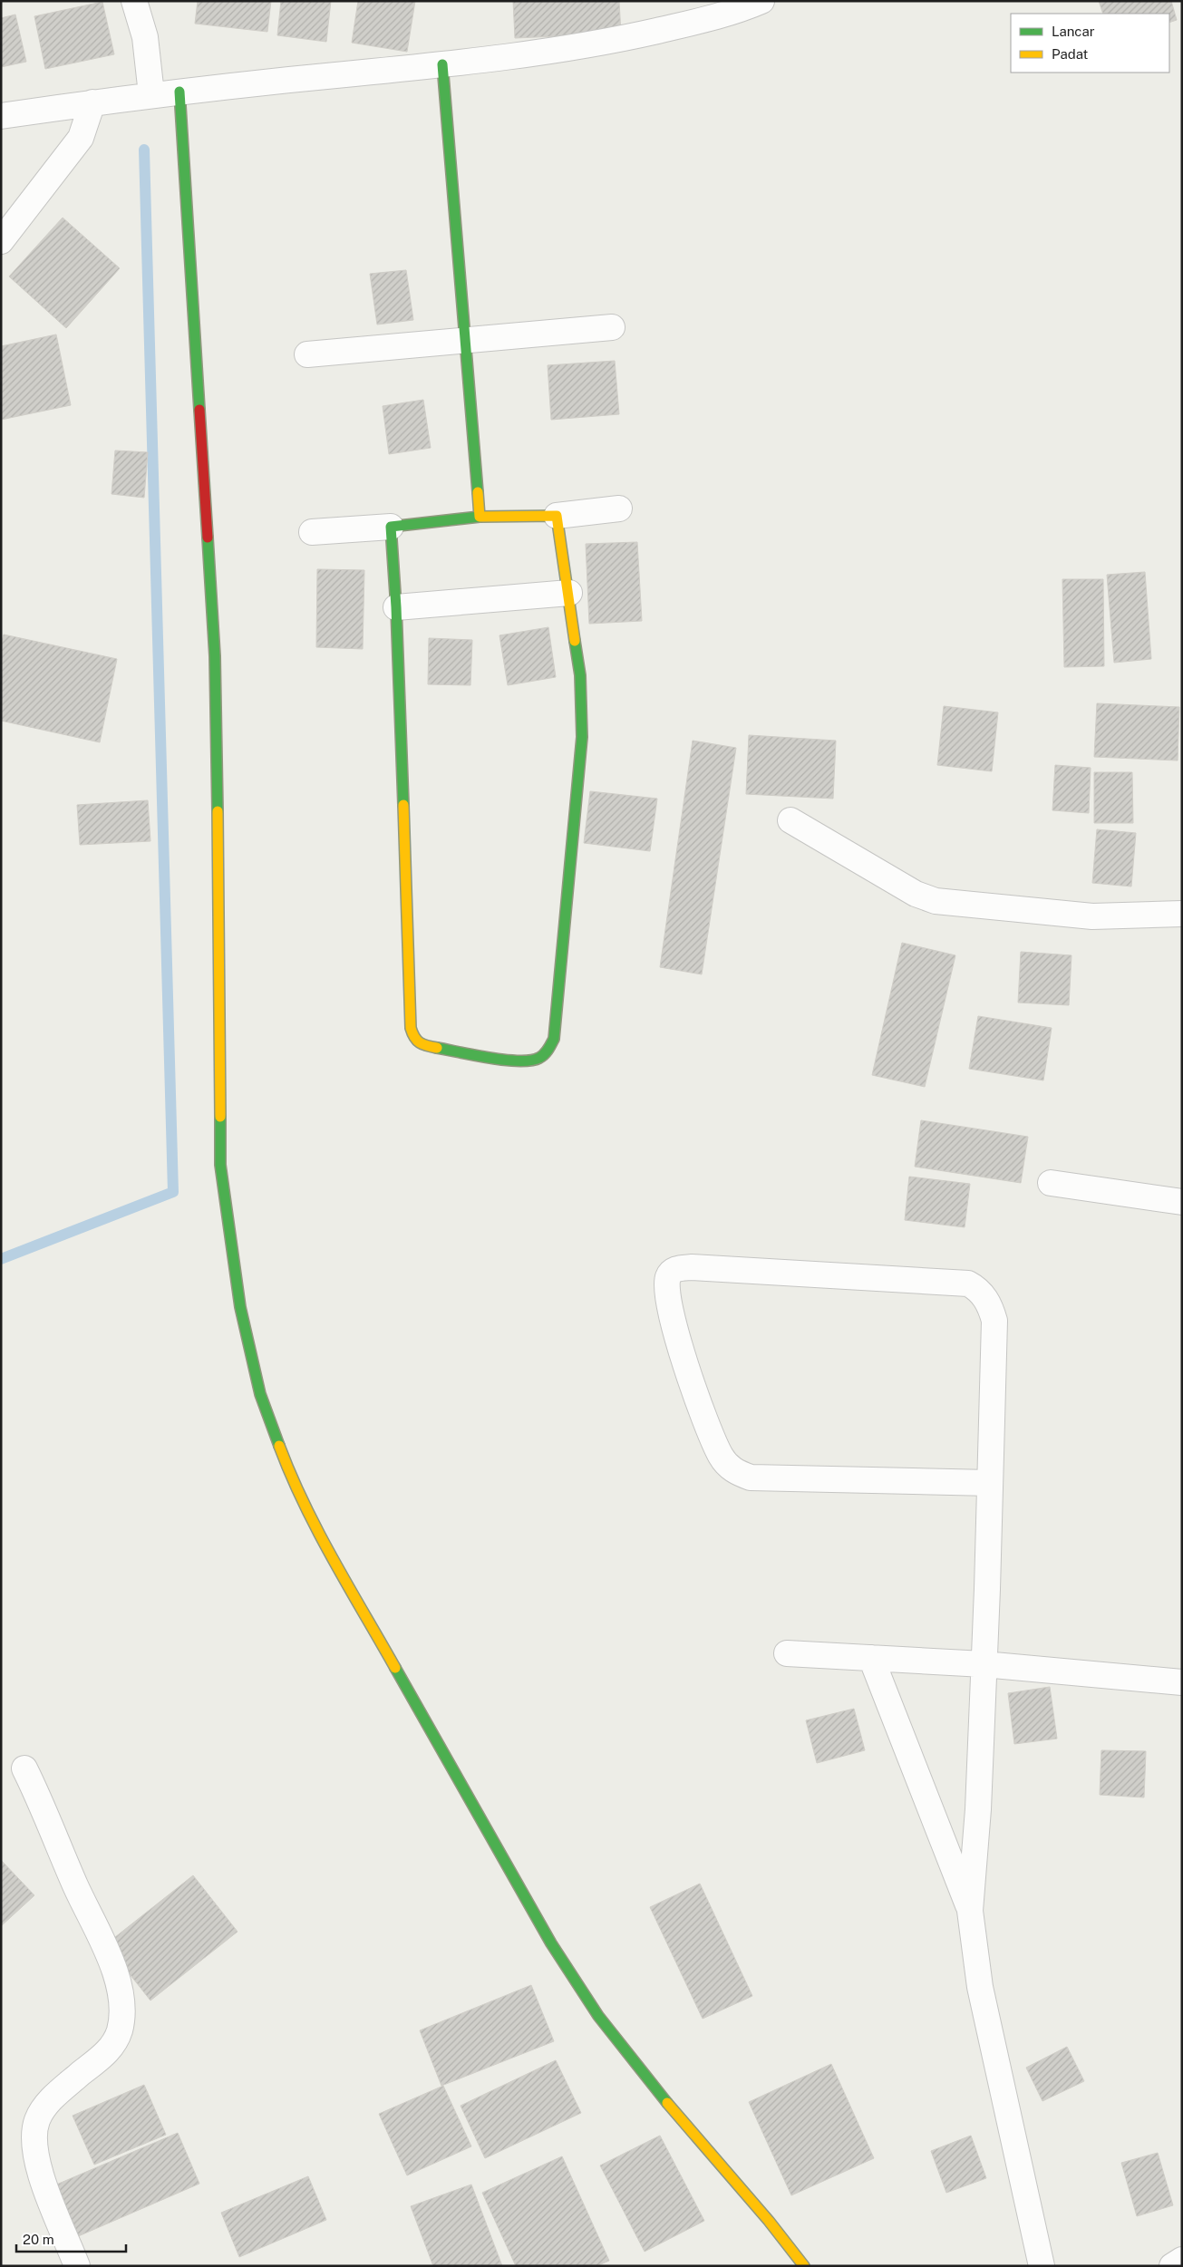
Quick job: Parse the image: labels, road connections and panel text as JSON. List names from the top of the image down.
{
  "legend": ["Lancar", "Padat"],
  "scale_bar": "20 m"
}
